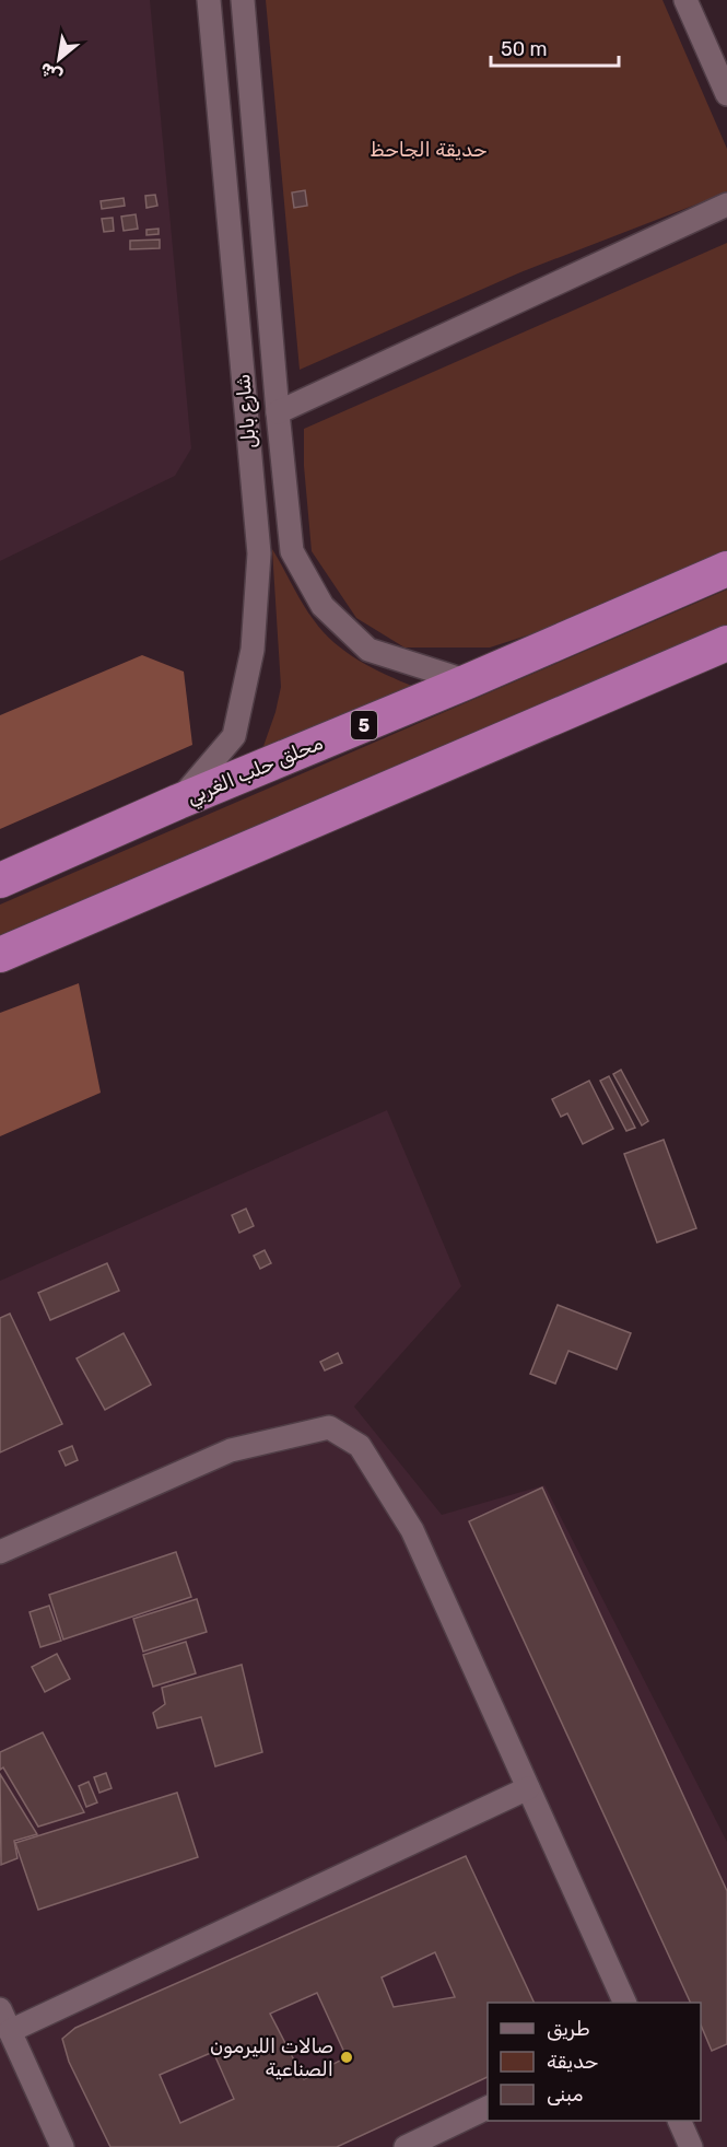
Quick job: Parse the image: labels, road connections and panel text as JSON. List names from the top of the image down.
{
  "streets": {
    "highway": ["5", "محلق حلب الغربي"],
    "street": ["شارع بابل"]
  },
  "crossings": [
    ["شارع بابل", "محلق حلب الغربي"]
  ],
  "parks": ["حديقة الجاحظ"],
  "places": ["صالات الليرمون الصناعية"],
  "legend": ["طريق", "حديقة", "مبنى"],
  "scale_bar": "50 m",
  "north": "bottom left"
}
